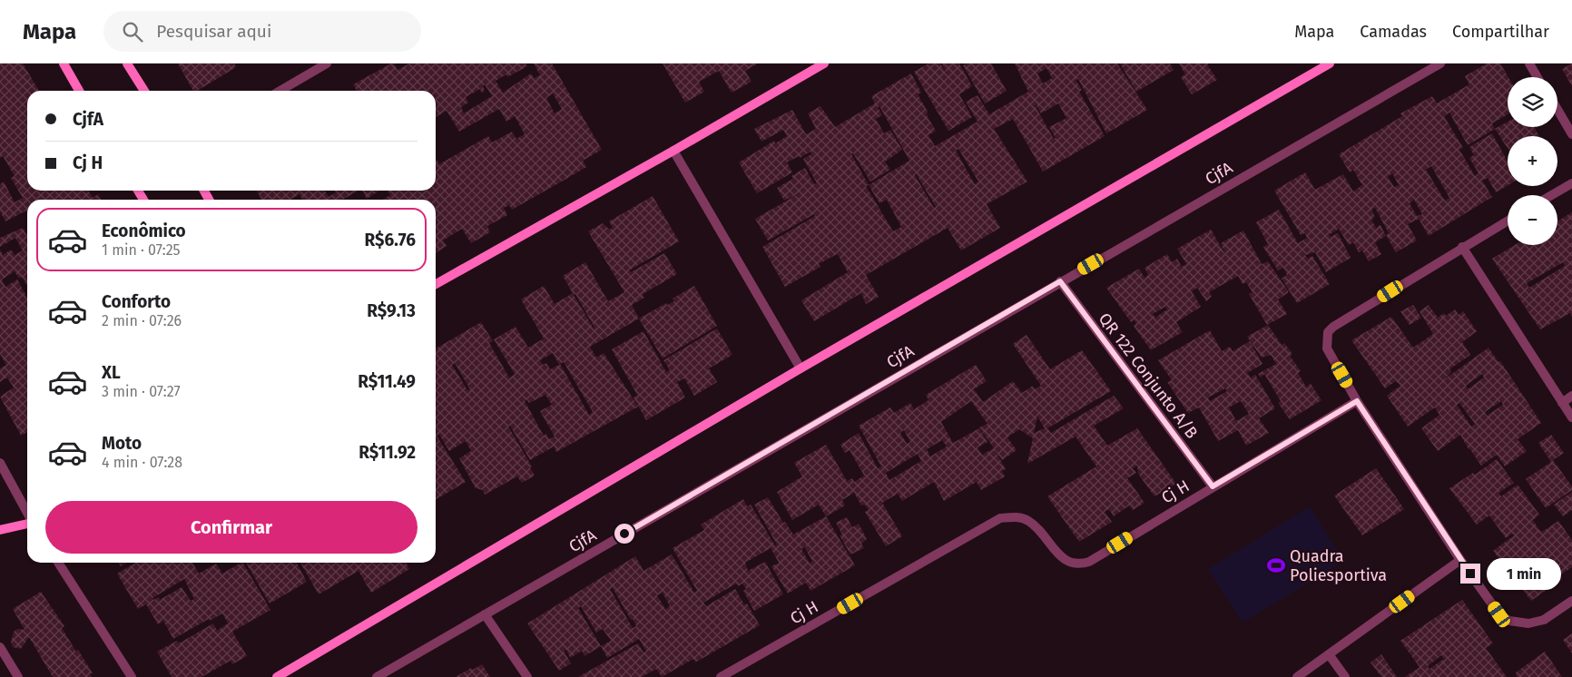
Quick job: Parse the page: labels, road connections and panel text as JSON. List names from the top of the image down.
{
  "streets": {
    "street": ["CjfA", "QR 122 Conjunto A/B", "Cj H"]
  },
  "crossings": [
    ["CjfA", "QR 122 Conjunto A/B"],
    ["QR 122 Conjunto A/B", "Cj H"]
  ],
  "places": {
    "sports": ["Quadra Poliesportiva"]
  },
  "page": {
    "header": "Mapa",
    "search": "Pesquisar aqui",
    "nav": ["Mapa", "Camadas", "Compartilhar"],
    "map_buttons": ["+", "−"],
    "banner": ["CjfA", "Cj H"],
    "list": [
      {
        "name": "Econômico",
        "note": "1 min · 07:25",
        "value": "R$6.76"
      },
      {
        "name": "Conforto",
        "note": "2 min · 07:26",
        "value": "R$9.13"
      },
      {
        "name": "XL",
        "note": "3 min · 07:27",
        "value": "R$11.49"
      },
      {
        "name": "Moto",
        "note": "4 min · 07:28",
        "value": "R$11.92"
      }
    ],
    "buttons": "Confirmar",
    "bubble": "1 min"
  }
}
